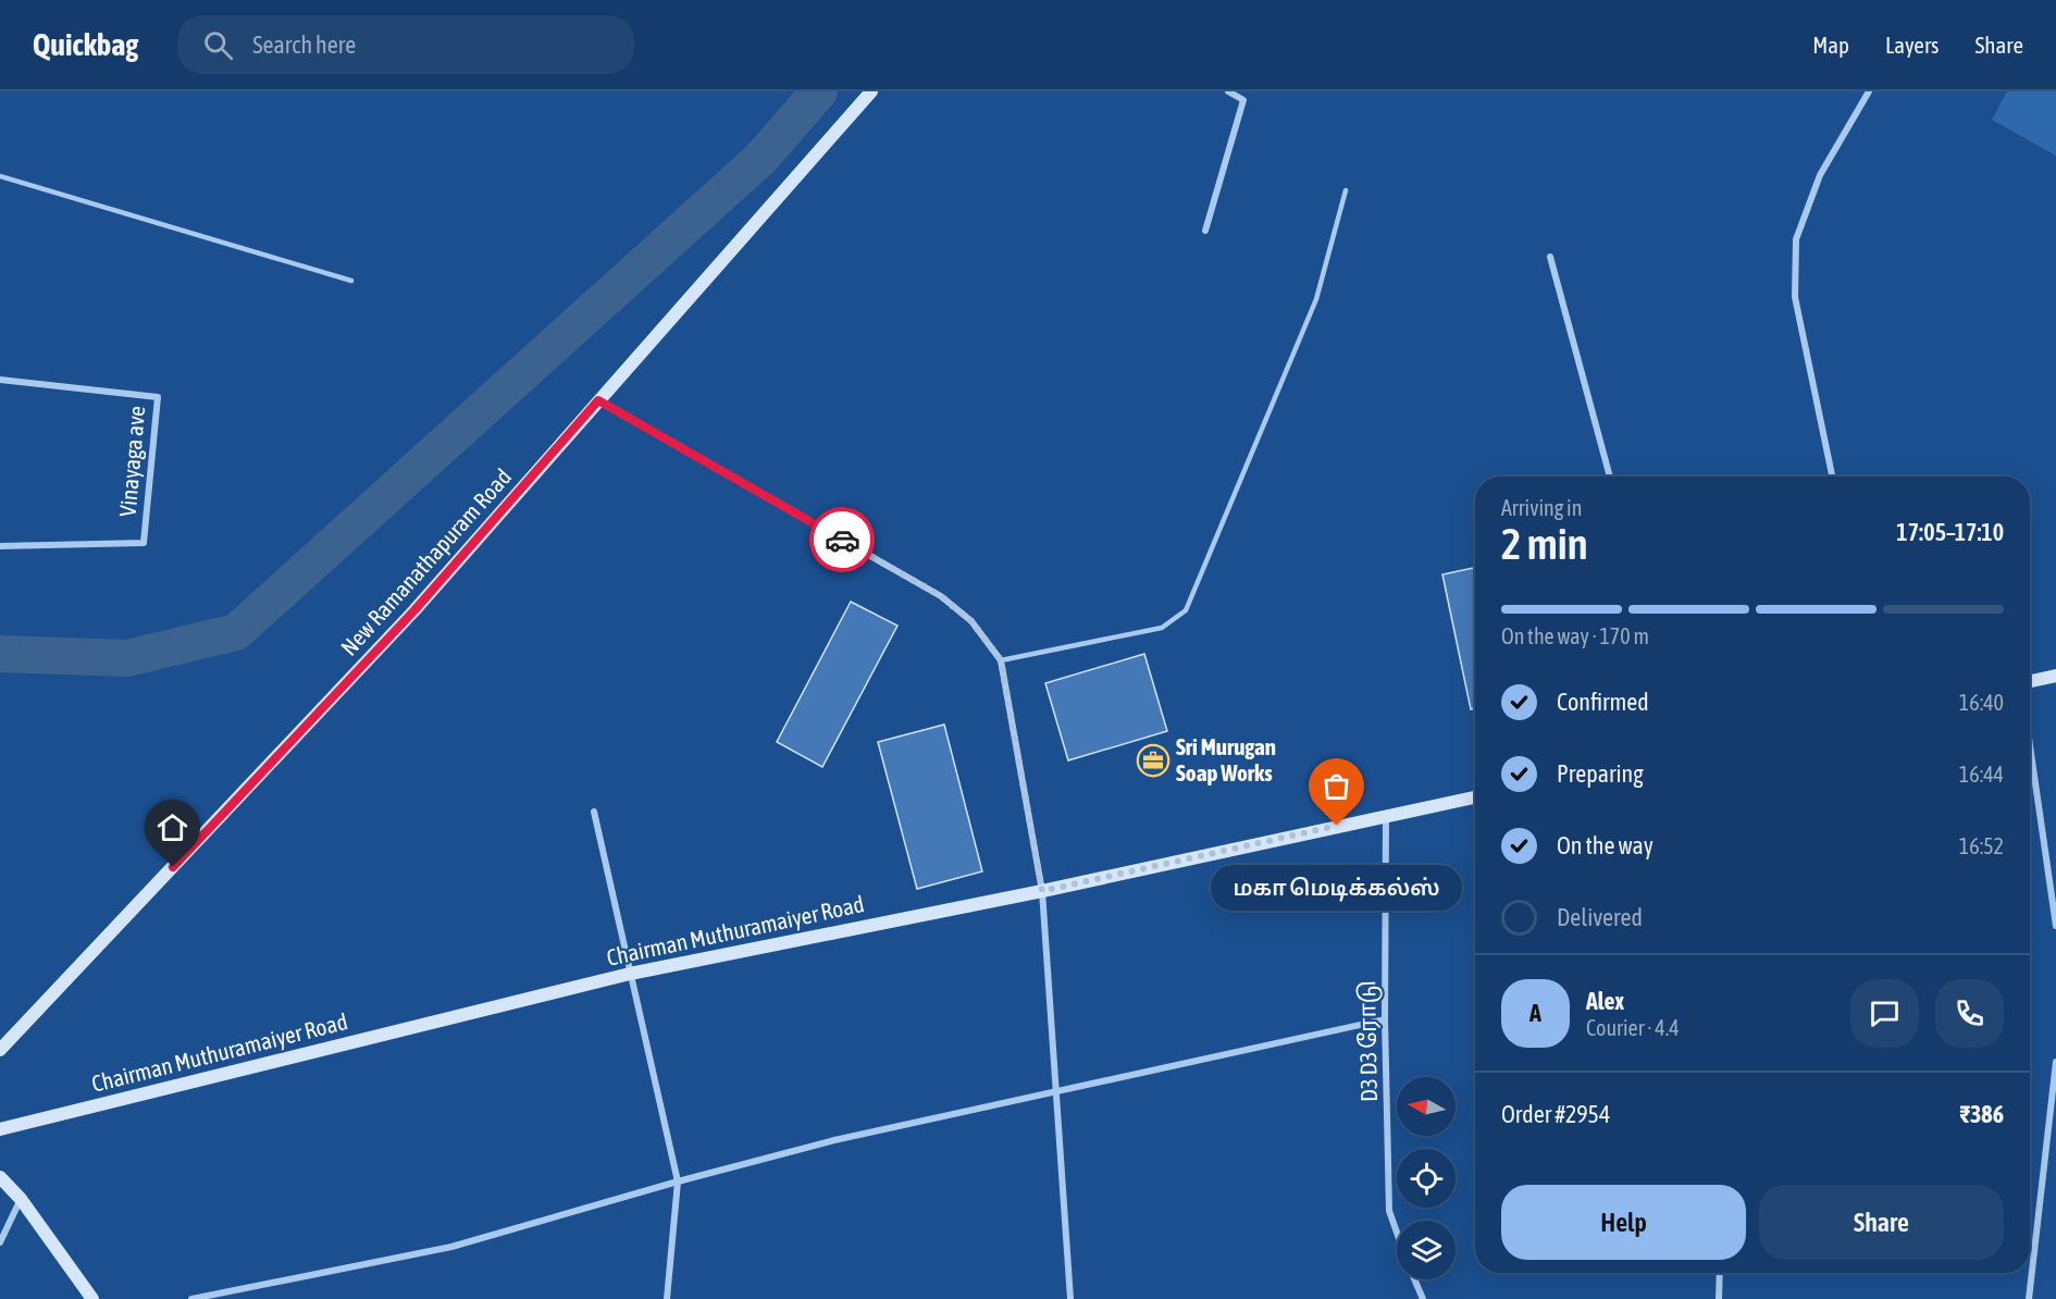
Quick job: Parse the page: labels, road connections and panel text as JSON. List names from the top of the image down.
{
  "streets": {
    "street": [
      "Vinayaga ave",
      "New Ramanathapuram Road",
      "Chairman Muthuramaiyer Road",
      "D3 D3 ரோடு"
    ]
  },
  "crossings": [
    ["Chairman Muthuramaiyer Road", "D3 D3 ரோடு"]
  ],
  "places": {
    "office": ["Sri Murugan Soap Works"],
    "other": ["மகா மெடிக்கல்ஸ்"]
  },
  "north": "left",
  "page": {
    "header": "Quickbag",
    "search": "Search here",
    "nav": ["Map", "Layers", "Share"],
    "heading": ["2 min", "Arriving in", "17:05–17:10"],
    "panel": [
      "Alex",
      "Courier · 4.4",
      "Order #2954",
      "₹386"
    ],
    "bar": "On the way · 170 m",
    "list": [
      ["Confirmed", "16:40"],
      ["Preparing", "16:44"],
      ["On the way", "16:52"],
      "Delivered"
    ],
    "bubble": "மகா மெடிக்கல்ஸ்",
    "round": "A",
    "buttons": ["Help", "Share"]
  }
}
